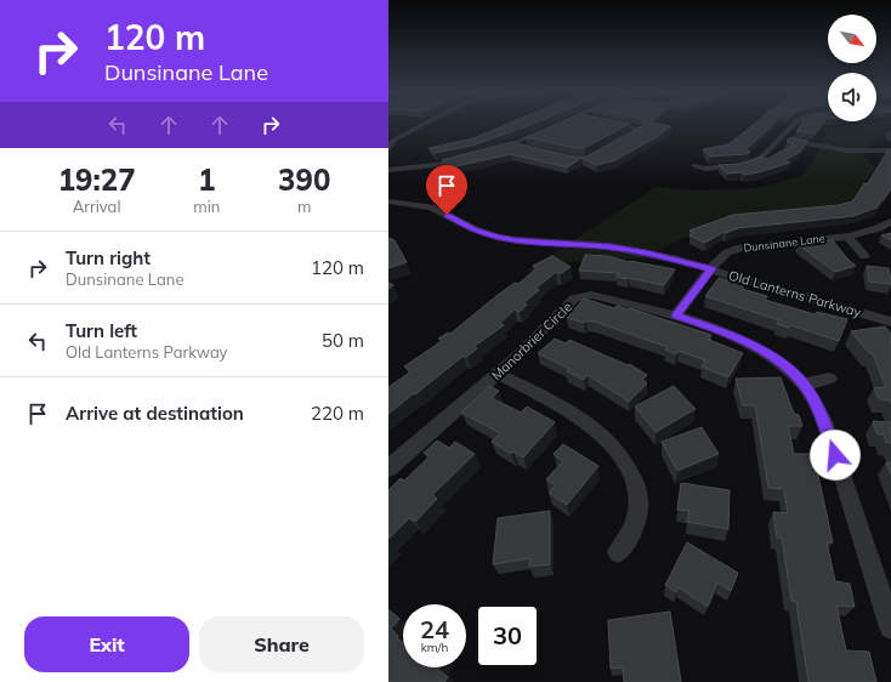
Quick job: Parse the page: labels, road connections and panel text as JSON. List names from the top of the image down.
{
  "streets": {
    "street": ["Dunsinane Lane", "Old Lanterns Parkway", "Manorbrier Circle"]
  },
  "crossings": [
    ["Dunsinane Lane", "Old Lanterns Parkway"],
    ["Dunsinane Lane", "Manorbrier Circle"]
  ],
  "north": "bottom right",
  "page": {
    "turn": ["120 m", "Dunsinane Lane"],
    "eta": [
      "19:27",
      "Arrival",
      "1",
      "min",
      "390",
      "m"
    ],
    "list": [
      {
        "name": "Turn right",
        "note": "Dunsinane Lane",
        "value": "120 m"
      },
      {
        "name": "Turn left",
        "note": "Old Lanterns Parkway",
        "value": "50 m"
      },
      {
        "name": "Arrive at destination",
        "value": "220 m"
      }
    ],
    "speed": "24 km/h",
    "limit": "30",
    "buttons": ["Exit", "Share"]
  }
}
